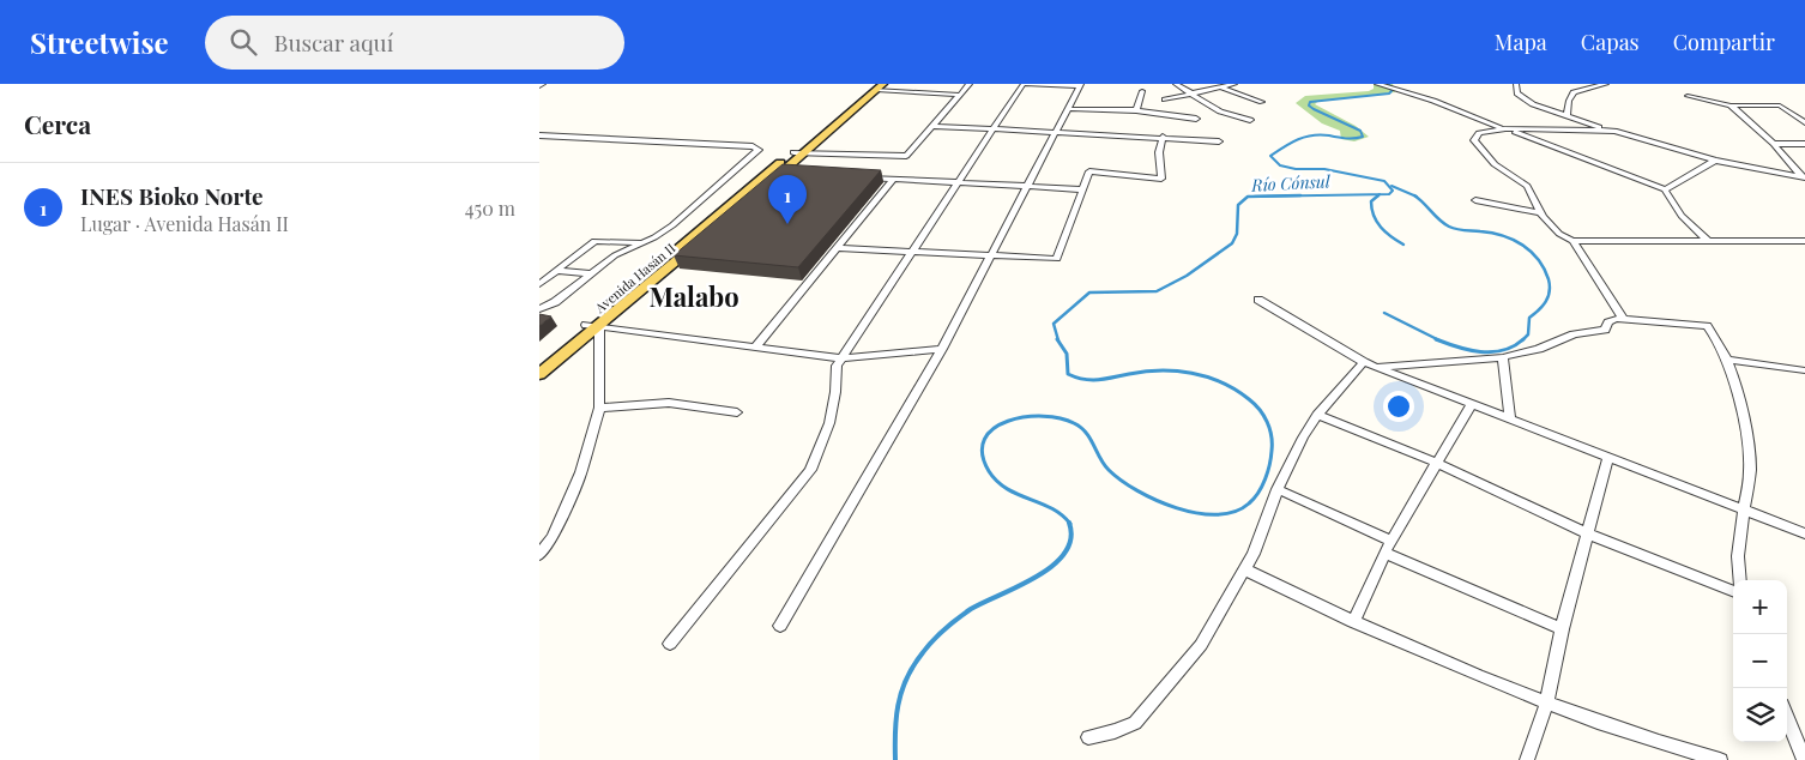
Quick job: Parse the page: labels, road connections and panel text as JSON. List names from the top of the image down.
{
  "streets": {
    "main road": ["Avenida Hasán II"]
  },
  "districts": ["Malabo"],
  "water": ["Río Cónsul"],
  "page": {
    "header": "Streetwise",
    "search": "Buscar aquí",
    "nav": ["Mapa", "Capas", "Compartir"],
    "heading": "Cerca",
    "list": [
      {
        "mark": "1",
        "name": "INES Bioko Norte",
        "note": "Lugar · Avenida Hasán II",
        "value": "450 m"
      }
    ],
    "pins": "1",
    "map_buttons": ["+", "−"]
  }
}
